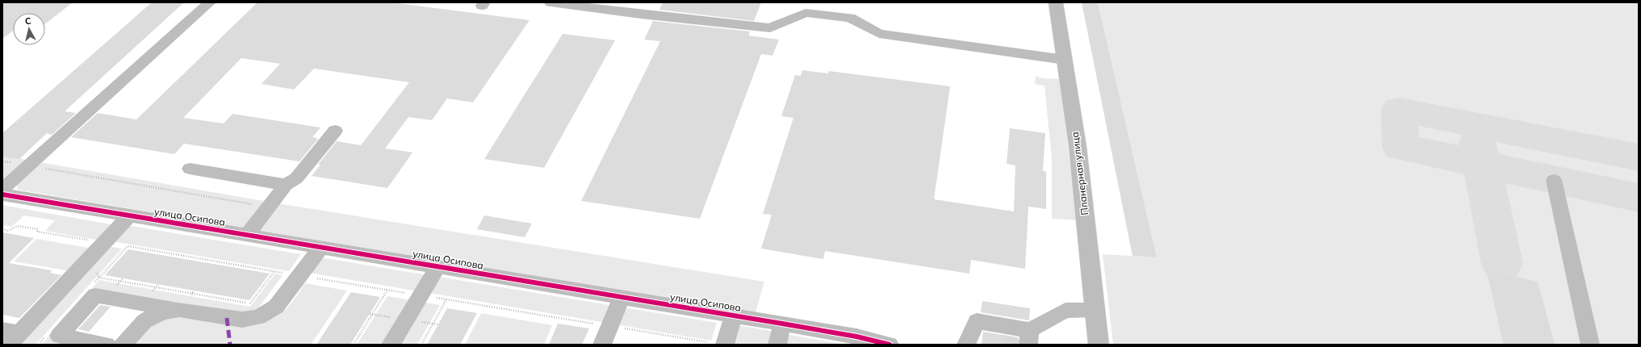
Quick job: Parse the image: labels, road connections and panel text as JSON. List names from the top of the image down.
{
  "streets": {
    "main road": ["Планерная улица"],
    "street": ["улица Осипова"]
  },
  "north": "top"
}
